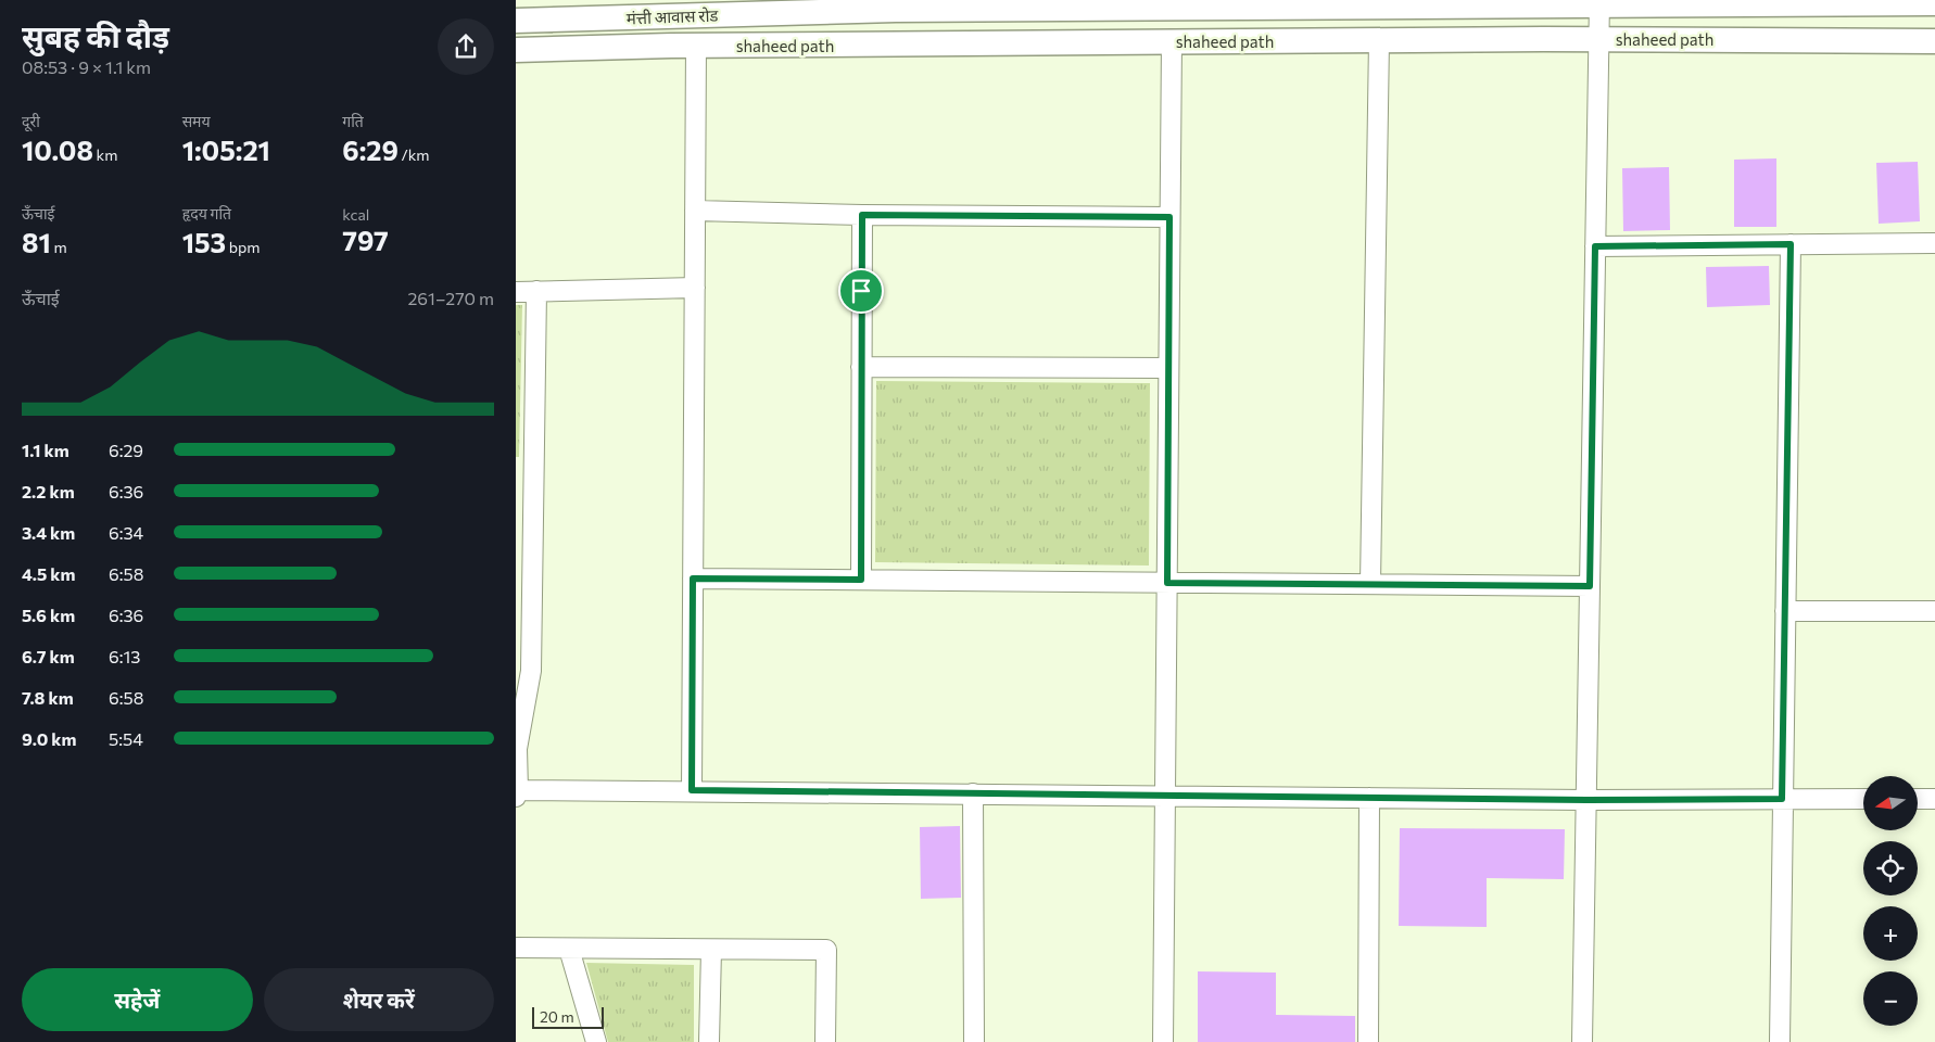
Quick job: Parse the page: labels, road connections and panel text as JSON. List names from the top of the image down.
{
  "streets": {
    "street": ["मंत्ती आवास रोड", "shaheed path"]
  },
  "scale_bar": "20 m",
  "north": "left",
  "page": {
    "heading": ["सुबह की दौड़", "08:53 · 9 × 1.1 km"],
    "stats": [
      ["दूरी", "10.08 km"],
      ["समय", "1:05:21"],
      ["गति", "6:29 /km"],
      ["ऊँचाई", "81 m"],
      ["हृदय गति", "153 bpm"],
      ["kcal", "797"]
    ],
    "chart": ["ऊँचाई", "261–270 m"],
    "list": [
      {
        "name": "1.1 km",
        "note": "6:29"
      },
      {
        "name": "2.2 km",
        "note": "6:36"
      },
      {
        "name": "3.4 km",
        "note": "6:34"
      },
      {
        "name": "4.5 km",
        "note": "6:58"
      },
      {
        "name": "5.6 km",
        "note": "6:36"
      },
      {
        "name": "6.7 km",
        "note": "6:13"
      },
      {
        "name": "7.8 km",
        "note": "6:58"
      },
      {
        "name": "9.0 km",
        "note": "5:54"
      }
    ],
    "map_buttons": ["+", "−"],
    "buttons": ["सहेजें", "शेयर करें"],
    "scale": "20 m"
  }
}
